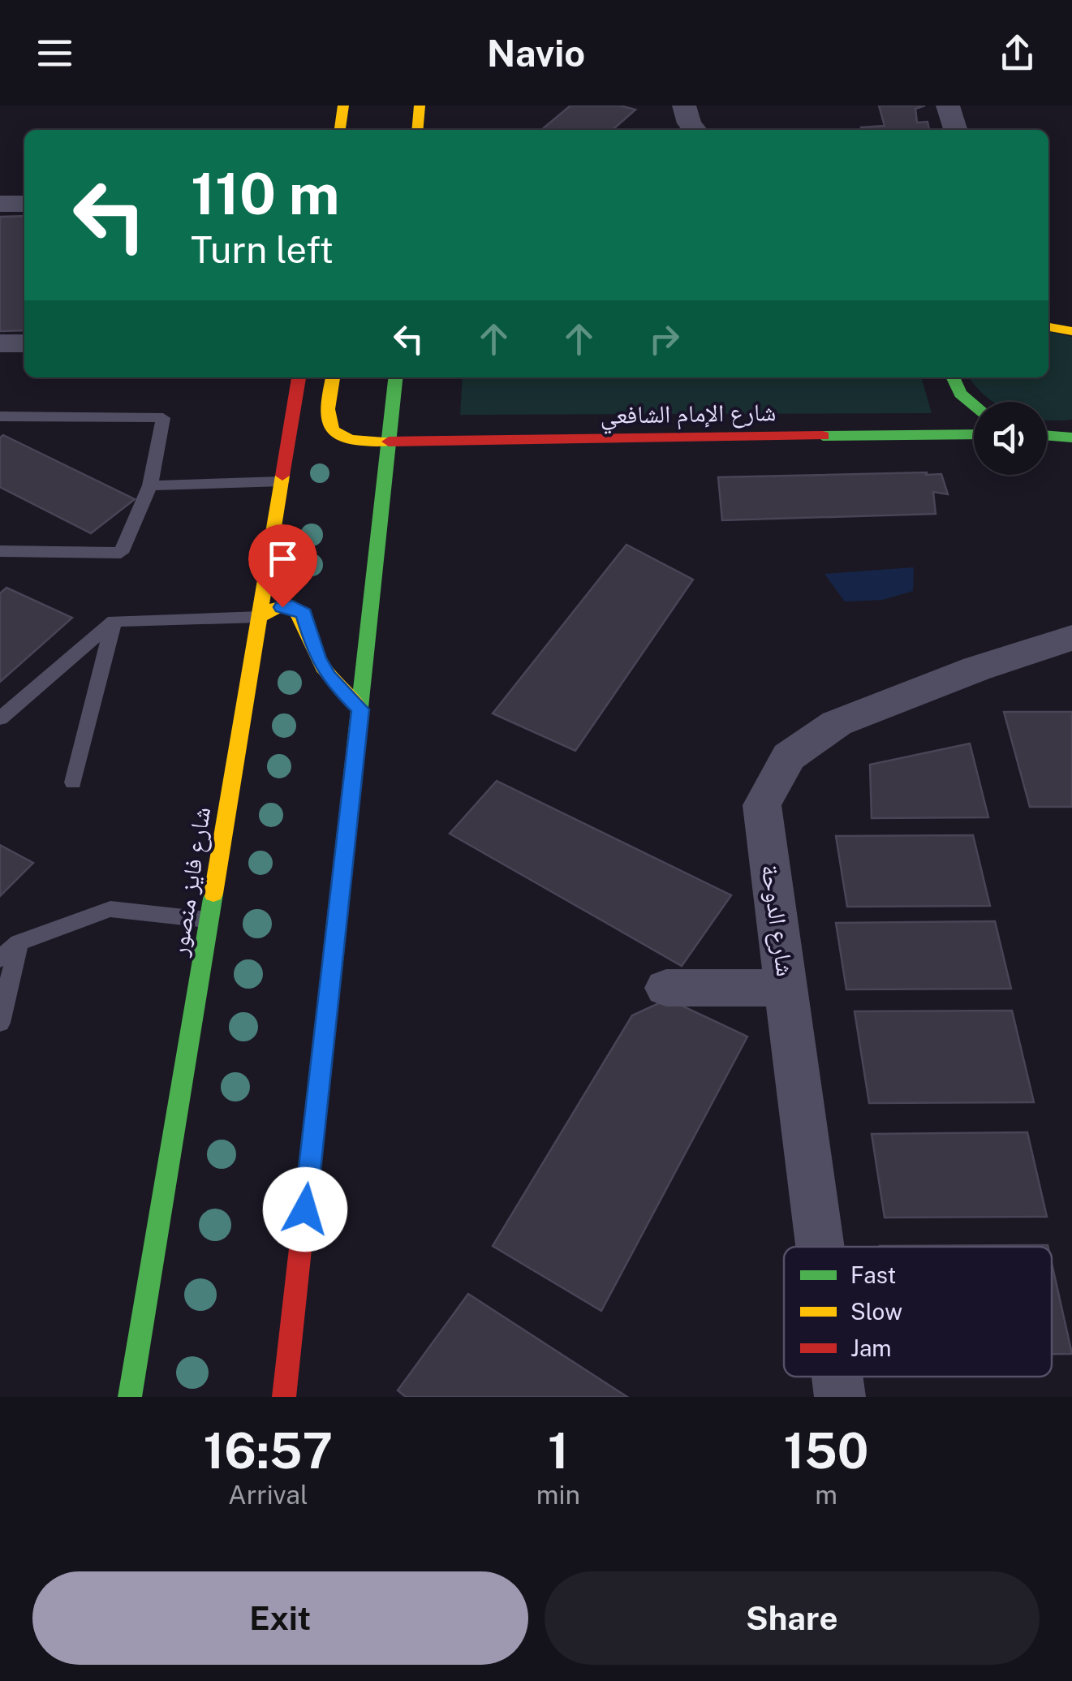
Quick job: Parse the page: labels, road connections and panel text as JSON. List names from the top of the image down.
{
  "streets": {
    "main road": ["شارع الإمام الشافعي", "شارع فايز منصور"],
    "street": ["شارع الدوحة"]
  },
  "legend": ["Fast", "Slow", "Jam"],
  "page": {
    "header": "Navio",
    "turn": ["110 m", "Turn left"],
    "eta": [
      "16:57",
      "Arrival",
      "1",
      "min",
      "150",
      "m"
    ],
    "buttons": ["Exit", "Share"]
  }
}
